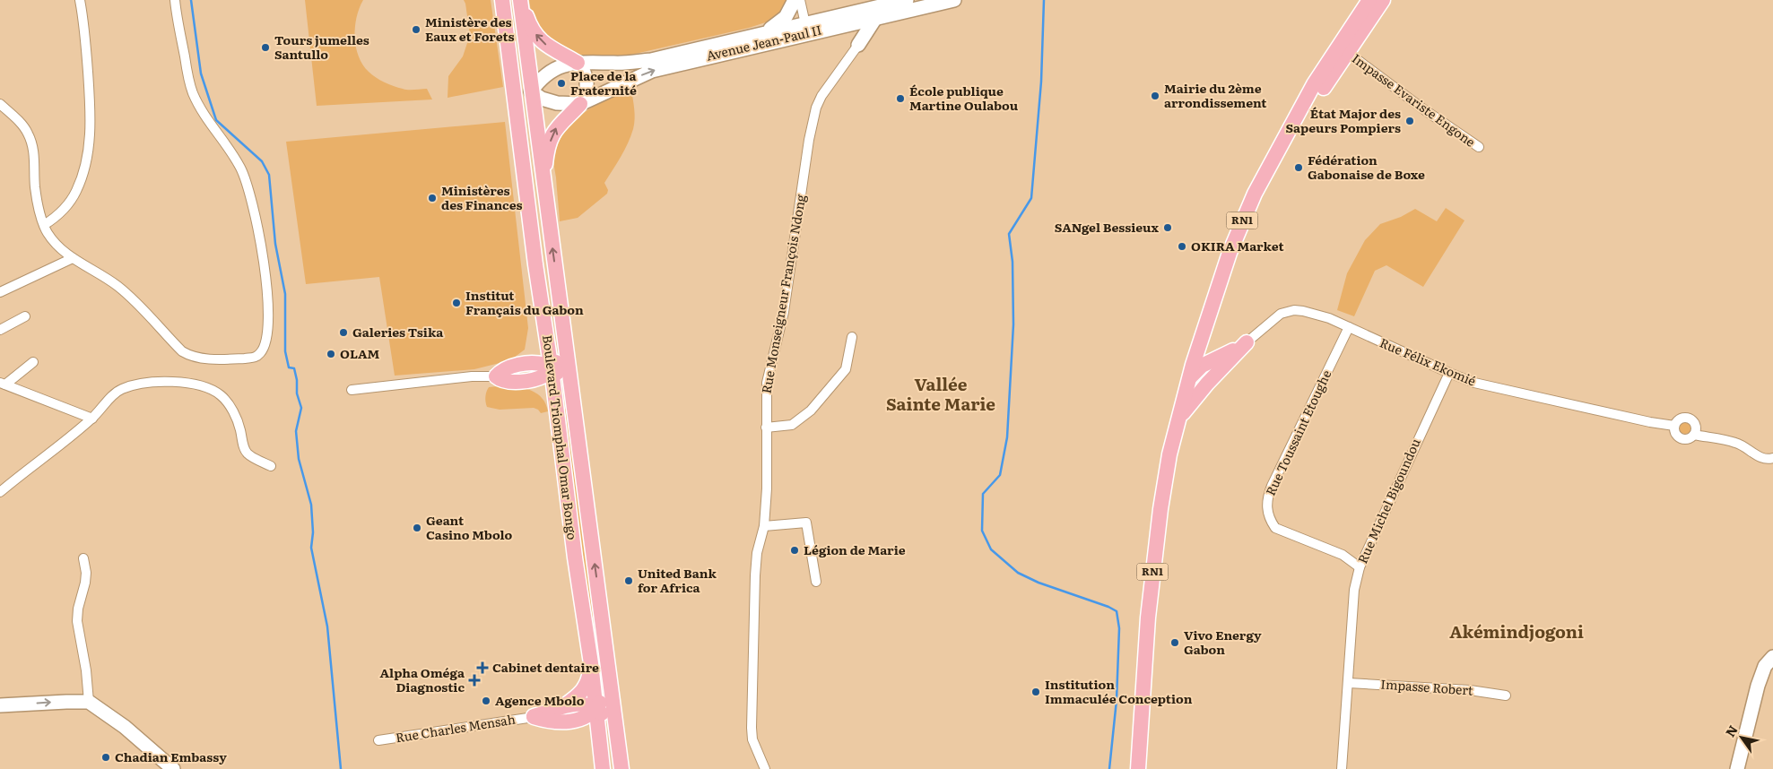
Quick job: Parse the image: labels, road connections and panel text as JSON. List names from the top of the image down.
{
  "streets": {
    "main road": ["Avenue Jean-Paul II", "RN1", "Boulevard Triomphal Omar Bongo"],
    "street": [
      "Impasse Evariste Engone",
      "Rue Monseigneur François Ndong",
      "Rue Félix Ekomié",
      "Rue Toussaint Etoughe",
      "Rue Michel Bigoundou",
      "Impasse Robert",
      "Rue Charles Mensah"
    ]
  },
  "crossings": [
    ["Avenue Jean-Paul II", "Boulevard Triomphal Omar Bongo"],
    ["Impasse Evariste Engone", "RN1"],
    ["Rue Félix Ekomié", "Rue Toussaint Etoughe"],
    ["Rue Félix Ekomié", "Rue Michel Bigoundou"],
    ["Rue Toussaint Etoughe", "Rue Michel Bigoundou"],
    ["Rue Michel Bigoundou", "Impasse Robert"]
  ],
  "districts": ["Vallée Sainte Marie", "Akémindjogoni"],
  "places": {
    "other": [
      "Ministère des Eaux et Forets",
      "Tours jumelles Santullo",
      "Place de la Fraternité",
      "Mairie du 2ème arrondissement",
      "École publique Martine Oulabou",
      "État Major des Sapeurs Pompiers",
      "Fédération Gabonaise de Boxe",
      "Ministères des Finances",
      "SANgel Bessieux",
      "OKIRA Market",
      "Institut Français du Gabon",
      "Galeries Tsika",
      "OLAM",
      "Geant Casino Mbolo",
      "Légion de Marie",
      "United Bank for Africa",
      "Vivo Energy Gabon",
      "Institution Immaculée Conception",
      "Agence Mbolo",
      "Chadian Embassy"
    ],
    "health": ["Cabinet dentaire", "Alpha Oméga Diagnostic"]
  },
  "north": "top left"
}
